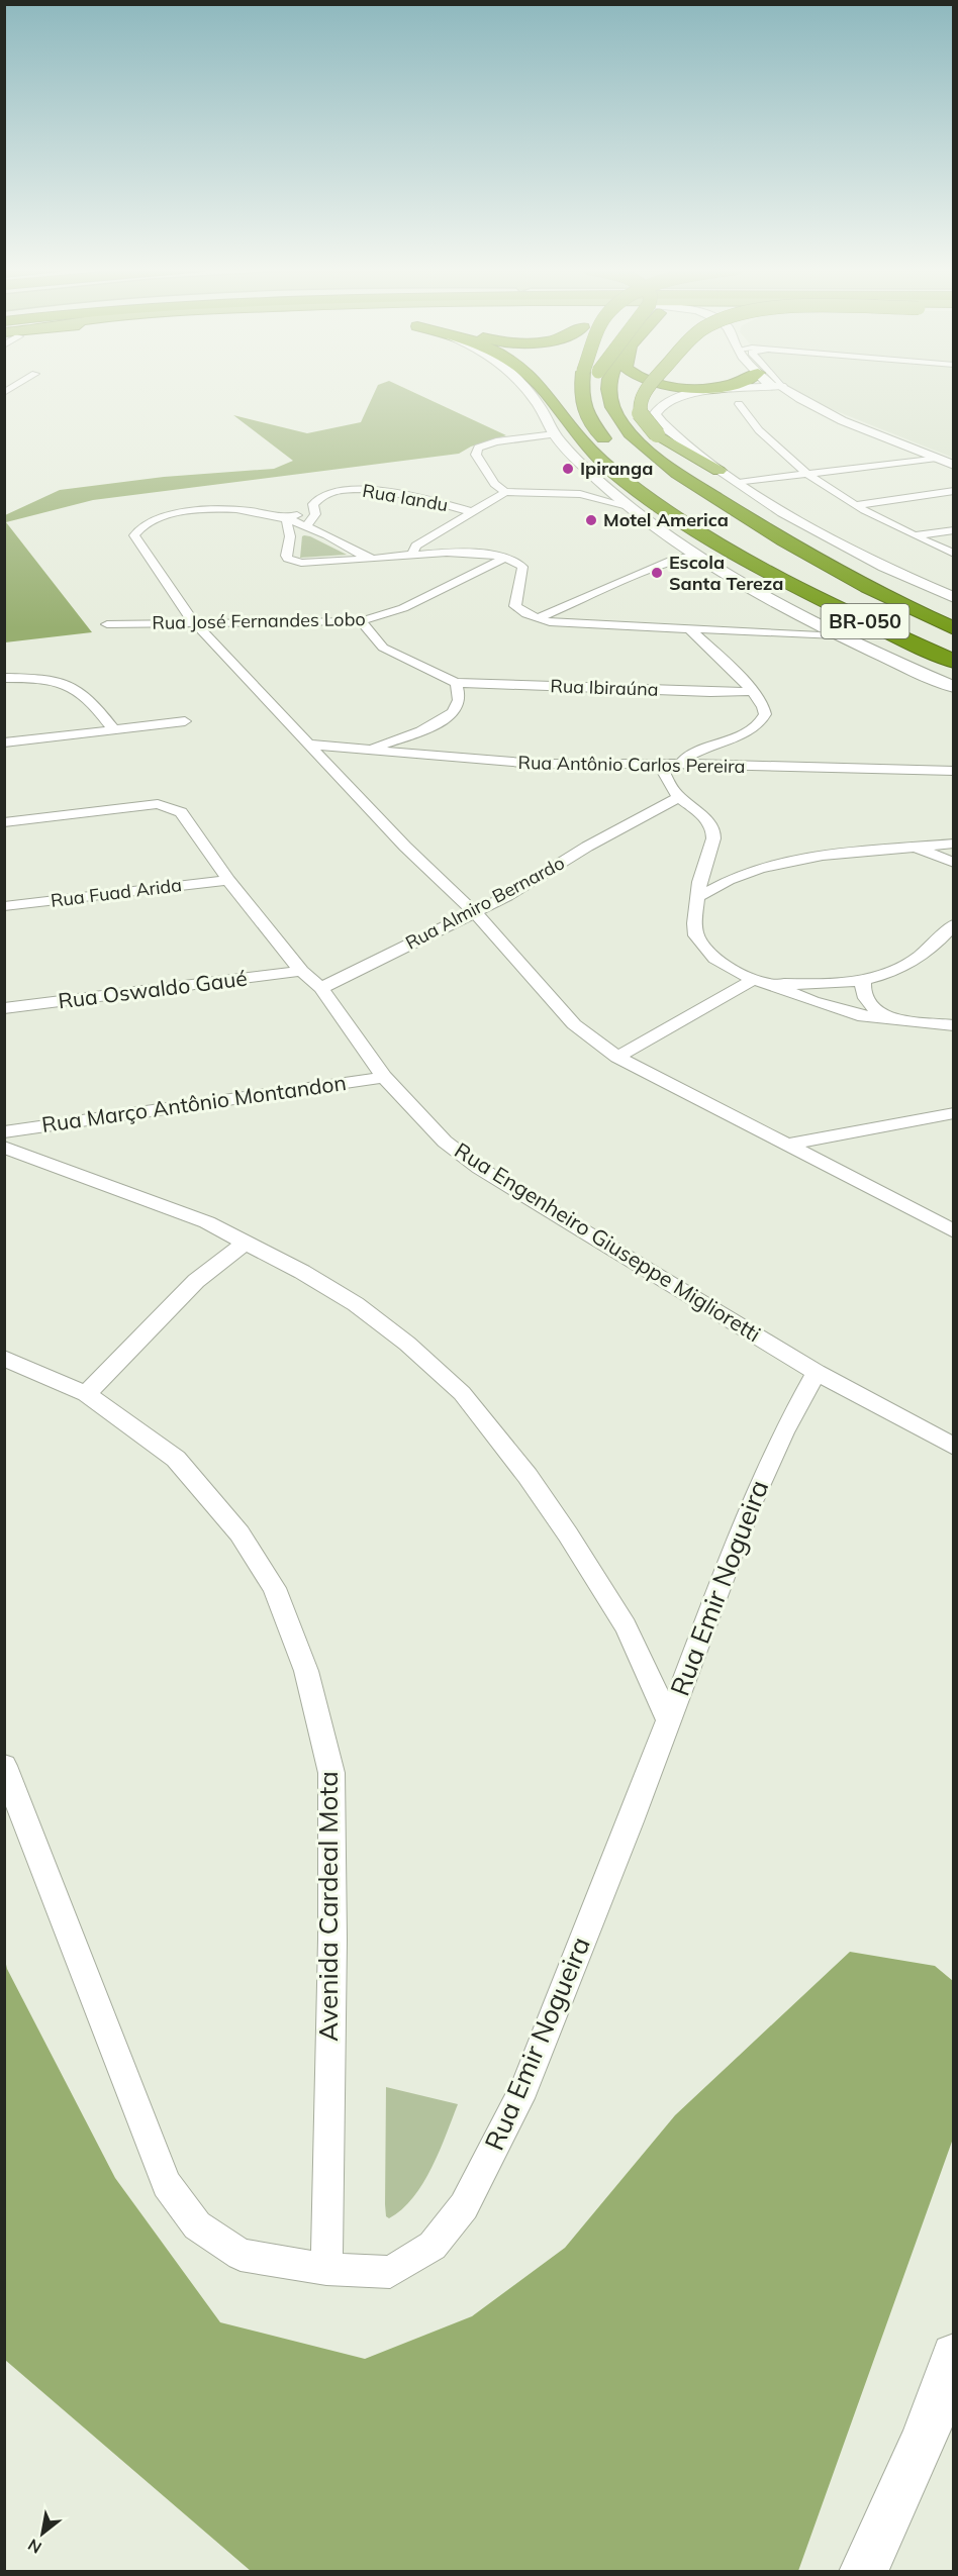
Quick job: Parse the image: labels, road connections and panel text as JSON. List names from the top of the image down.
{
  "streets": {
    "highway": ["BR-050"],
    "street": [
      "Rua Iandu",
      "Rua José Fernandes Lobo",
      "Rua Ibiraúna",
      "Rua Antônio Carlos Pereira",
      "Rua Fuad Arida",
      "Rua Almiro Bernardo",
      "Rua Oswaldo Gaué",
      "Rua Março Antônio Montandon",
      "Rua Engenheiro Giuseppe Miglioretti",
      "Rua Emir Nogueira",
      "Avenida Cardeal Mota"
    ]
  },
  "crossings": [
    ["Rua Fuad Arida", "Rua Engenheiro Giuseppe Miglioretti"],
    ["Rua Almiro Bernardo", "Rua Engenheiro Giuseppe Miglioretti"],
    ["Rua Oswaldo Gaué", "Rua Engenheiro Giuseppe Miglioretti"],
    ["Rua Março Antônio Montandon", "Rua Engenheiro Giuseppe Miglioretti"],
    ["Rua Engenheiro Giuseppe Miglioretti", "Rua Emir Nogueira"],
    ["Rua Emir Nogueira", "Avenida Cardeal Mota"]
  ],
  "places": ["Ipiranga", "Motel America", "Escola Santa Tereza"],
  "north": "bottom left"
}
